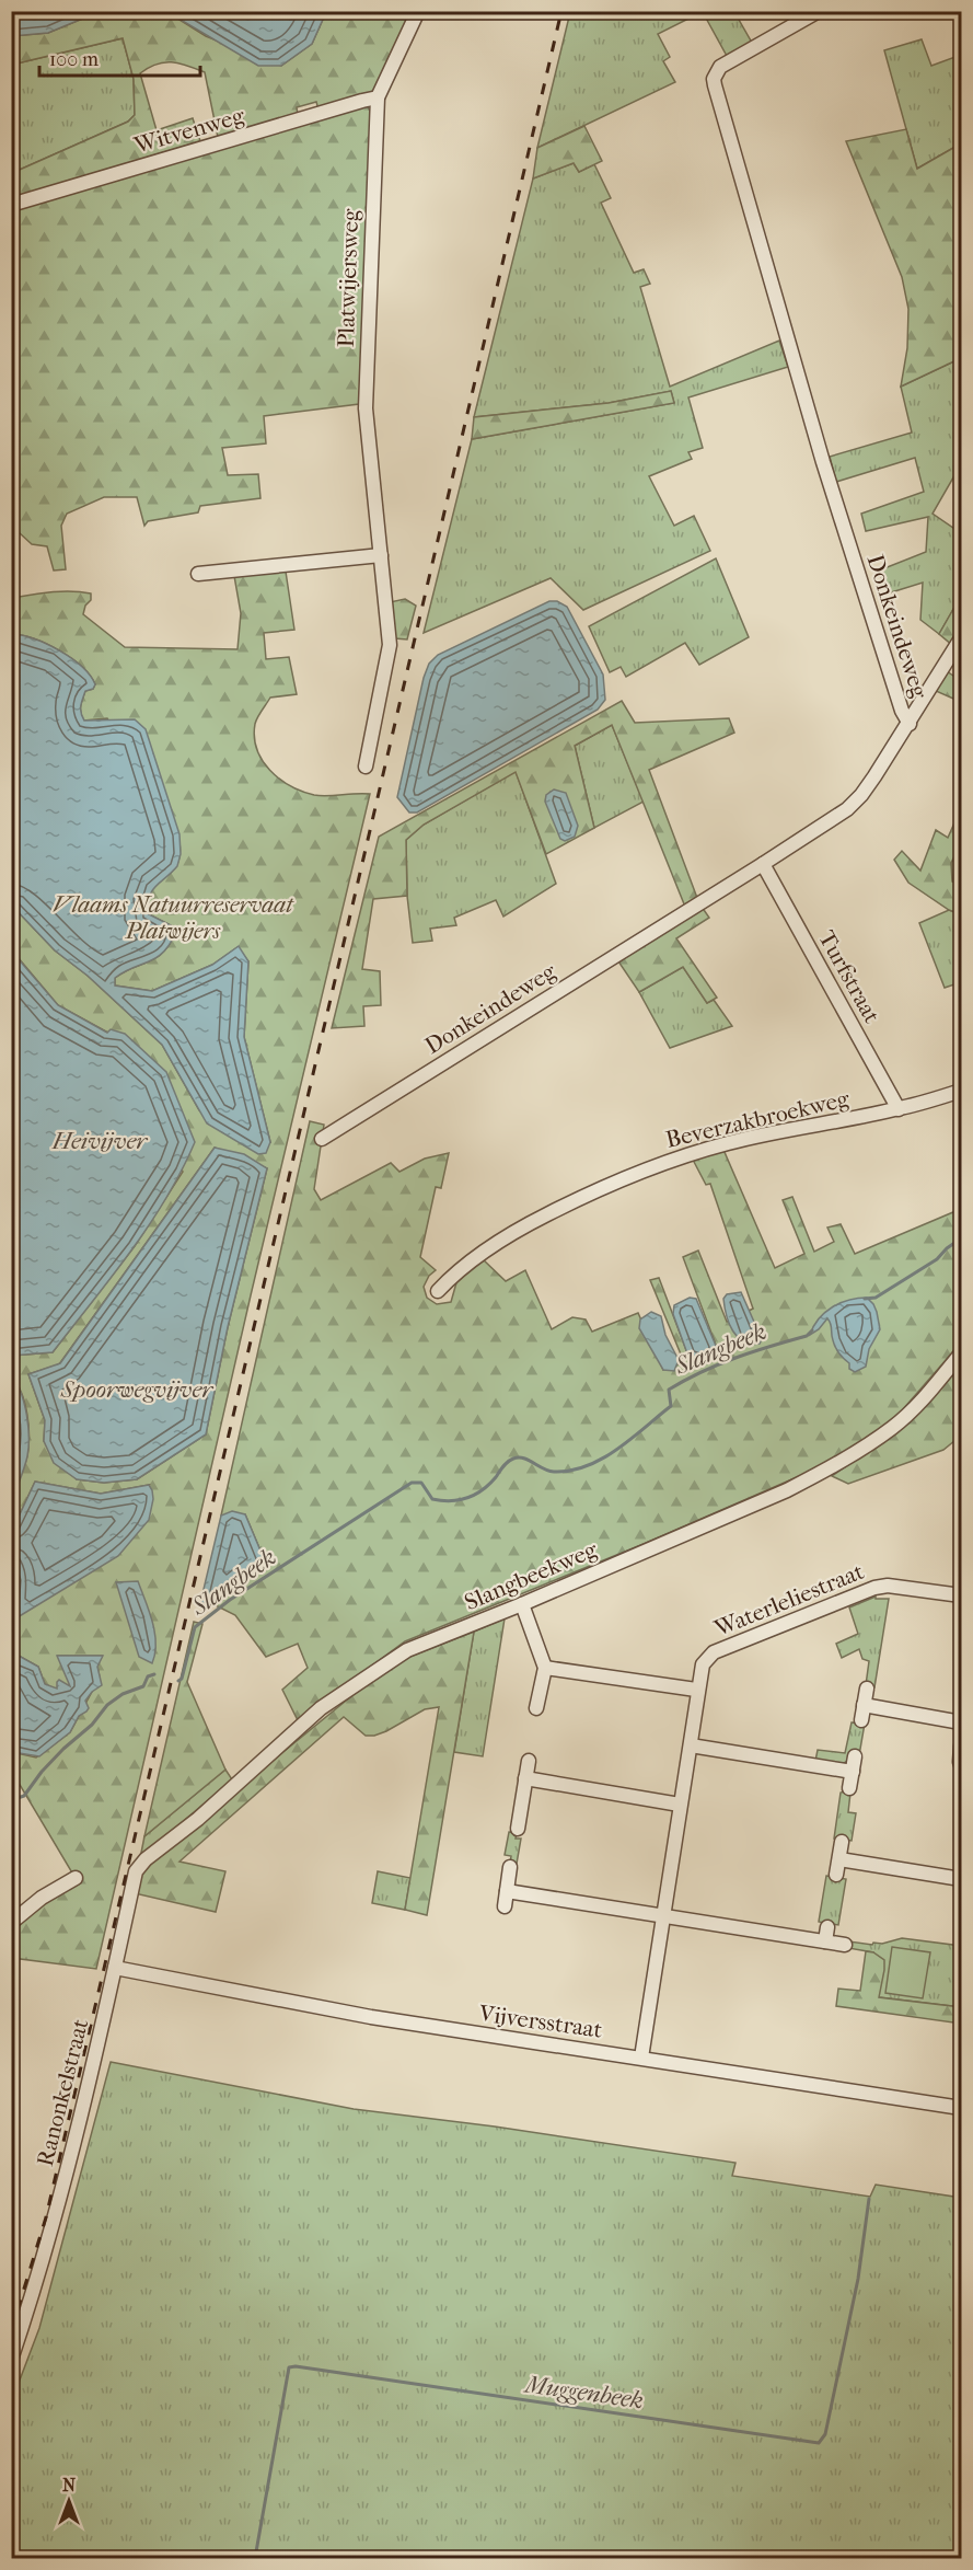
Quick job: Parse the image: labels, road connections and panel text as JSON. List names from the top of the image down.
{
  "streets": {
    "street": [
      "Witvenweg",
      "Platwijersweg",
      "Donkeindeweg",
      "Turfstraat",
      "Beverzakbroekweg",
      "Slangbeekweg",
      "Waterleliestraat",
      "Vijversstraat",
      "Ranonkelstraat"
    ]
  },
  "crossings": [
    ["Witvenweg", "Platwijersweg"],
    ["Donkeindeweg", "Turfstraat"],
    ["Turfstraat", "Beverzakbroekweg"],
    ["Slangbeekweg", "Ranonkelstraat"],
    ["Waterleliestraat", "Vijversstraat"],
    ["Vijversstraat", "Ranonkelstraat"]
  ],
  "water": [
    "Heivijver",
    "Slangbeek",
    "Spoorwegvijver",
    "Muggenbeek"
  ],
  "parks": ["Vlaams Natuurreservaat Platwijers"],
  "scale_bar": "100 m",
  "north": "top"
}
